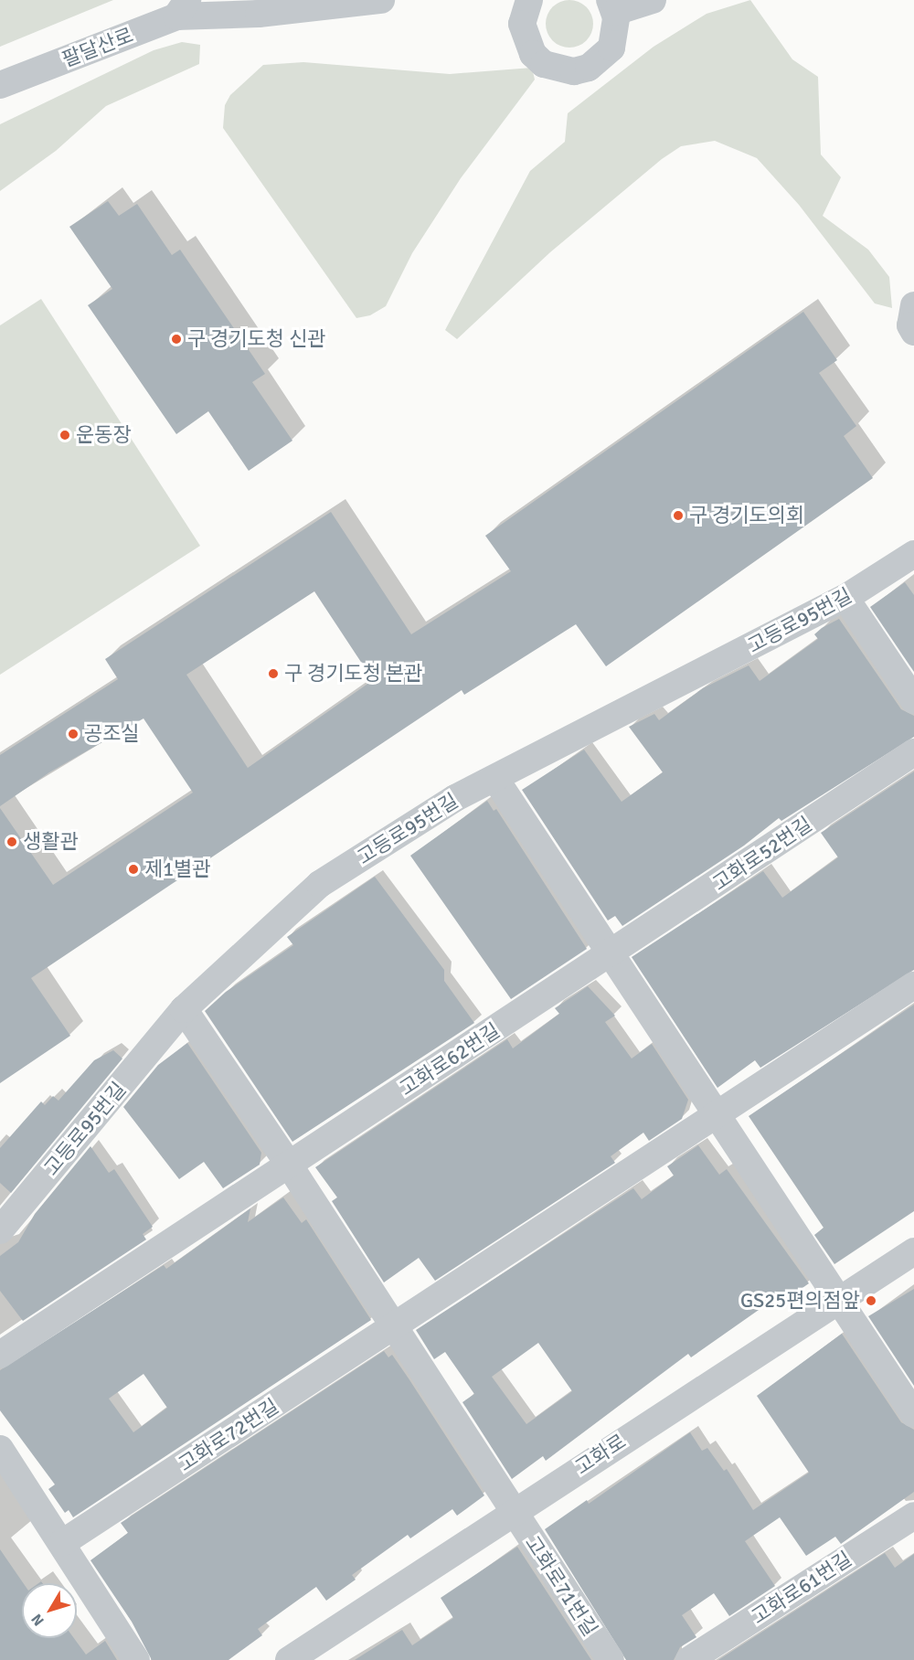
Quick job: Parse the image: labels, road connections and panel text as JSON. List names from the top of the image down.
{
  "streets": {
    "street": [
      "팔달산로",
      "고등로95번길",
      "고화로52번길",
      "고화로62번길",
      "고화로72번길",
      "고화로",
      "고화로71번길",
      "고화로61번길"
    ]
  },
  "crossings": [
    ["고화로52번길", "고화로62번길"],
    ["고화로", "고화로71번길"]
  ],
  "places": [
    "구 경기도청 신관",
    "운동장",
    "구 경기도의회",
    "구 경기도청 본관",
    "공조실",
    "생활관",
    "제1별관",
    "GS25편의점앞"
  ],
  "north": "bottom left"
}
